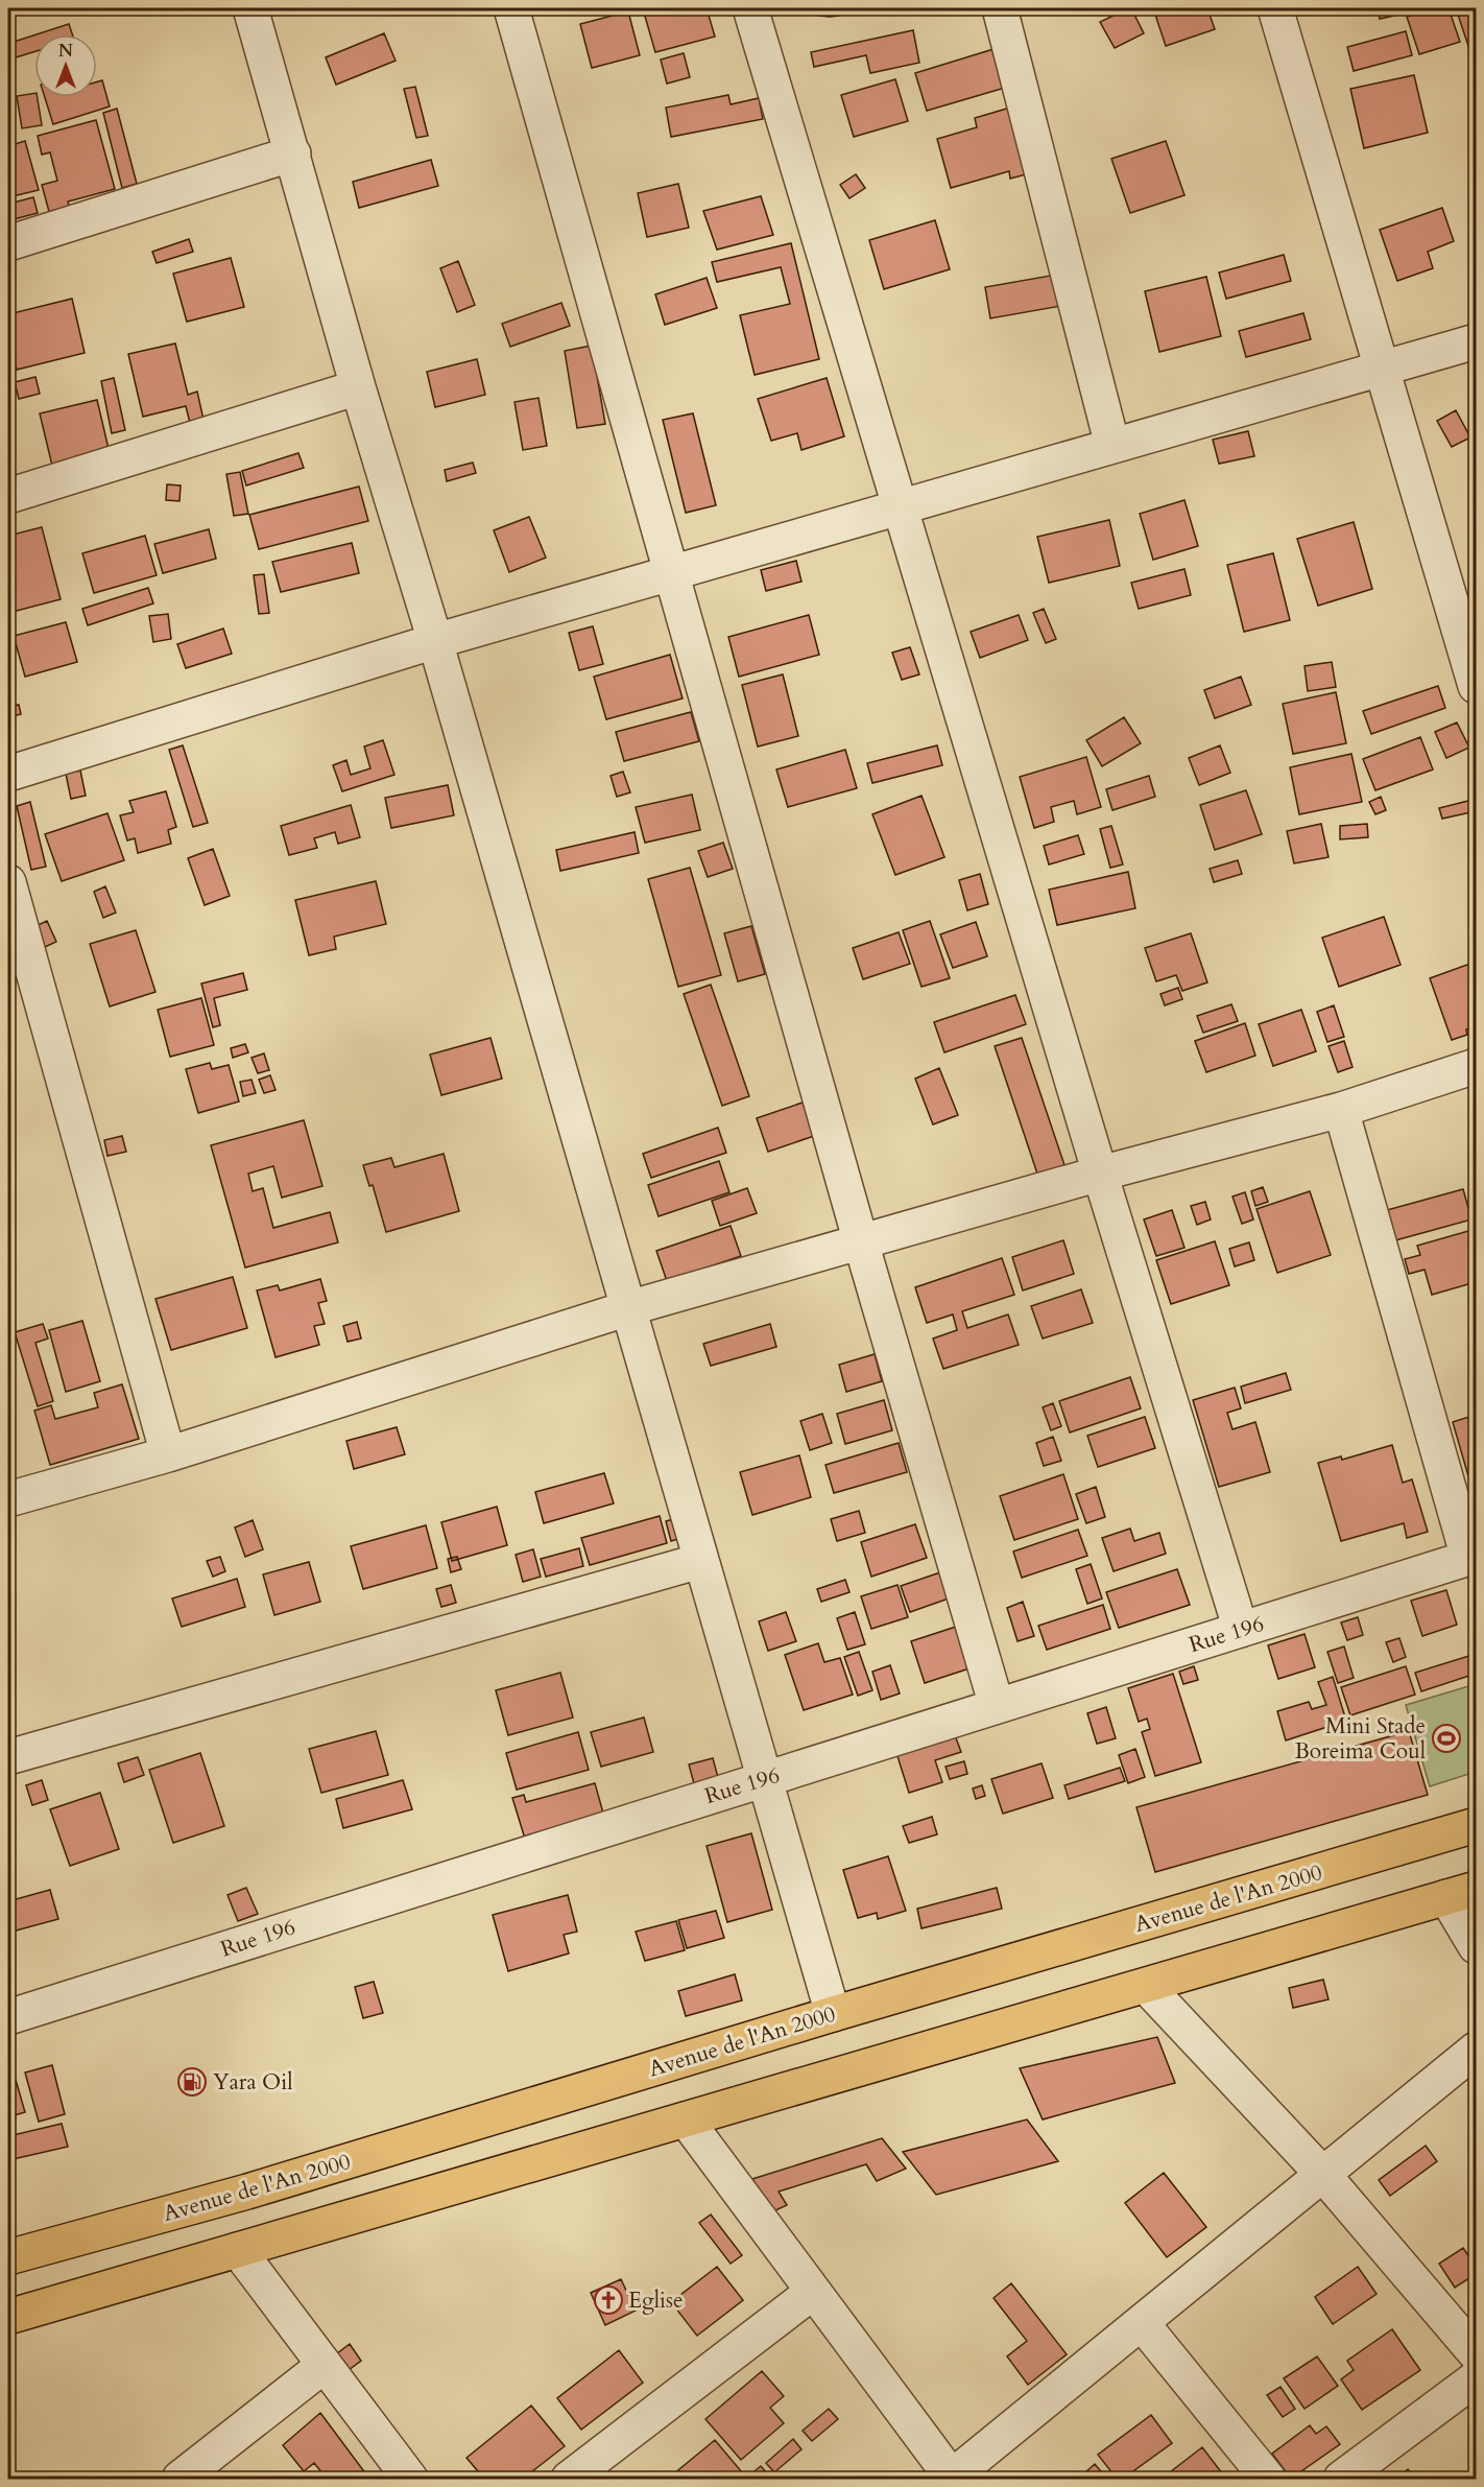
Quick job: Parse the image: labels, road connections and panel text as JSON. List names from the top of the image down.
{
  "streets": {
    "main road": ["Avenue de l'An 2000"],
    "street": ["Rue 196"]
  },
  "places": {
    "sports": ["Mini Stade Boreima Coul"],
    "fuel station": ["Yara Oil"],
    "church": ["Eglise"]
  },
  "north": "top"
}
